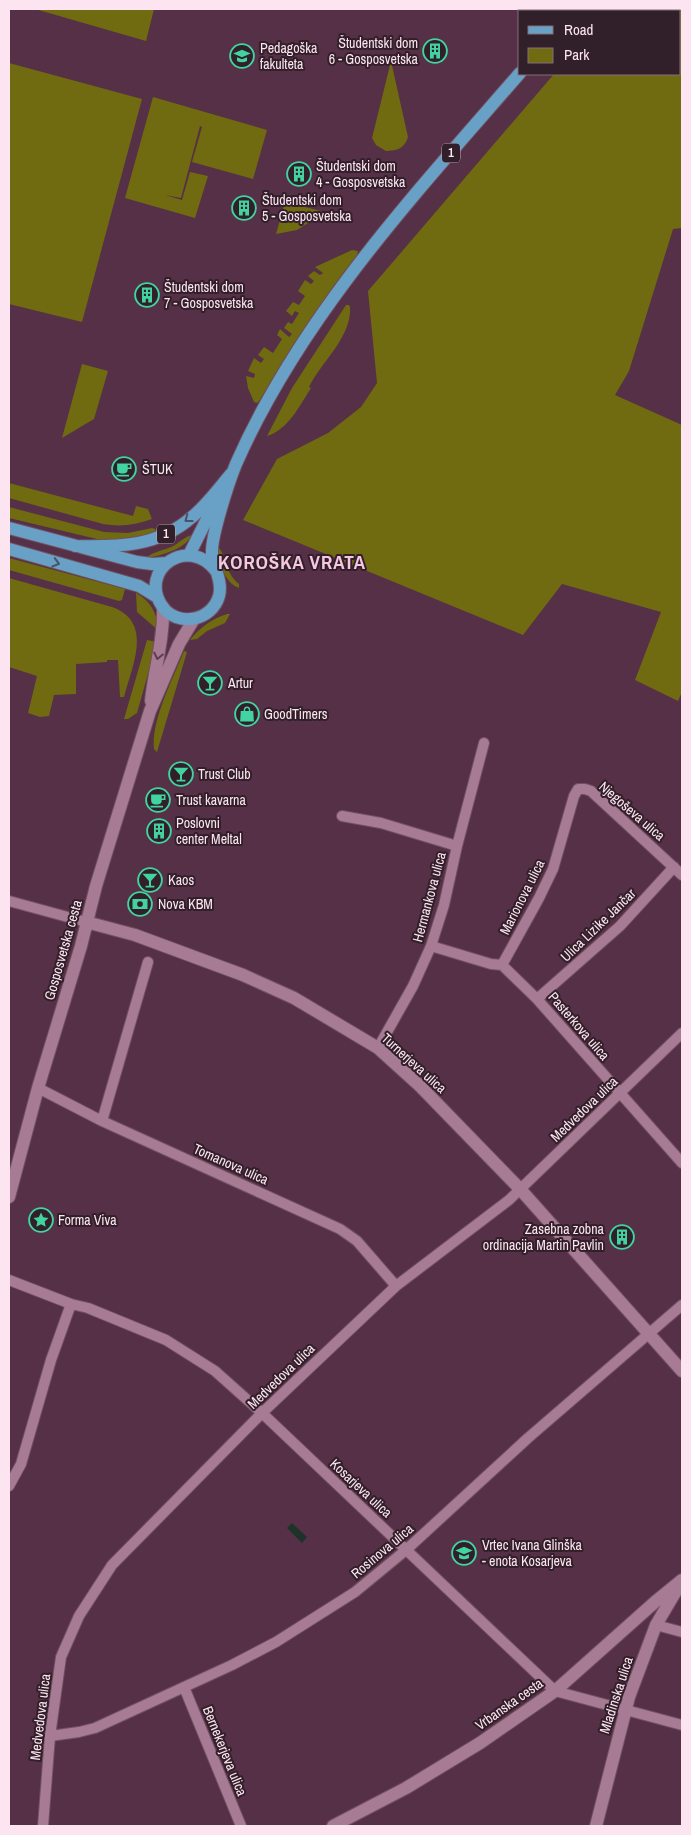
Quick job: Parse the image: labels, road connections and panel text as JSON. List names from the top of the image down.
{
  "streets": {
    "main road": ["1"],
    "street": [
      "Njegoševa ulica",
      "Hermankova ulica",
      "Marionova ulica",
      "Ulica Lizike Jančar",
      "Gosposvetska cesta",
      "Pasterkova ulica",
      "Turnerjeva ulica",
      "Medvedova ulica",
      "Tomanova ulica",
      "Kosarjeva ulica",
      "Rosinova ulica",
      "Mladinska ulica",
      "Vrbanska cesta",
      "Bernekerjeva ulica"
    ]
  },
  "crossings": [
    ["Njegoševa ulica", "Marionova ulica"],
    ["Njegoševa ulica", "Ulica Lizike Jančar"],
    ["Hermankova ulica", "Turnerjeva ulica"],
    ["Marionova ulica", "Pasterkova ulica"],
    ["Ulica Lizike Jančar", "Pasterkova ulica"],
    ["Gosposvetska cesta", "Turnerjeva ulica"],
    ["Gosposvetska cesta", "Tomanova ulica"],
    ["Pasterkova ulica", "Medvedova ulica"],
    ["Turnerjeva ulica", "Medvedova ulica"],
    ["Turnerjeva ulica", "Rosinova ulica"],
    ["Medvedova ulica", "Tomanova ulica"],
    ["Medvedova ulica", "Kosarjeva ulica"],
    ["Medvedova ulica", "Rosinova ulica"],
    ["Kosarjeva ulica", "Rosinova ulica"],
    ["Kosarjeva ulica", "Mladinska ulica"],
    ["Kosarjeva ulica", "Vrbanska cesta"],
    ["Rosinova ulica", "Bernekerjeva ulica"],
    ["Mladinska ulica", "Vrbanska cesta"]
  ],
  "districts": ["KOROŠKA VRATA"],
  "places": {
    "building": [
      "Študentski dom 6 - Gosposvetska",
      "Študentski dom 4 - Gosposvetska",
      "Študentski dom 5 - Gosposvetska",
      "Študentski dom 7 - Gosposvetska",
      "Poslovni center Meltal",
      "Zasebna zobna ordinacija Martin Pavlin"
    ],
    "school or university": ["Pedagoška fakulteta", "Vrtec Ivana Glinška - enota Kosarjeva"],
    "cafe": ["ŠTUK", "Trust kavarna"],
    "bar": ["Artur", "Trust Club", "Kaos"],
    "shop": ["GoodTimers"],
    "bank": ["Nova KBM"],
    "place": ["Forma Viva"]
  },
  "legend": ["Road", "Park"]
}
